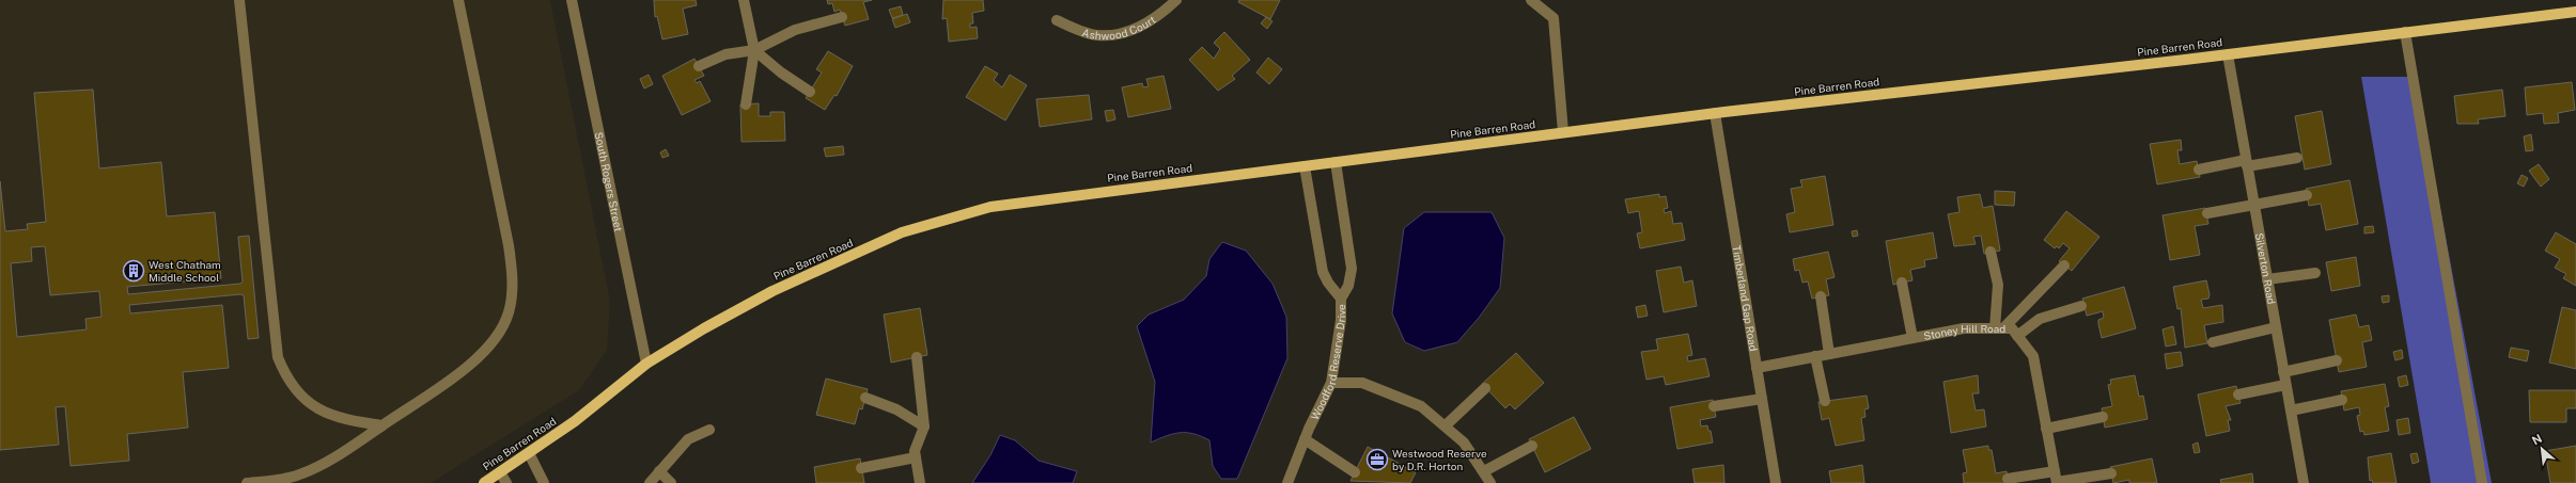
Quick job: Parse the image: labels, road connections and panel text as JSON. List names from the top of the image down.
{
  "streets": {
    "main road": ["Pine Barren Road"],
    "street": [
      "Ashwood Court",
      "South Rogers Street",
      "Silverton Road",
      "Timberland Gap Road",
      "Stoney Hill Road",
      "Woodford Reserve Drive"
    ]
  },
  "crossings": [
    ["Pine Barren Road", "South Rogers Street"],
    ["Pine Barren Road", "Silverton Road"],
    ["Pine Barren Road", "Timberland Gap Road"],
    ["Pine Barren Road", "Woodford Reserve Drive"],
    ["Timberland Gap Road", "Stoney Hill Road"]
  ],
  "places": {
    "building": ["West Chatham Middle School"],
    "office": ["Westwood Reserve by D.R. Horton"]
  },
  "north": "top left"
}
